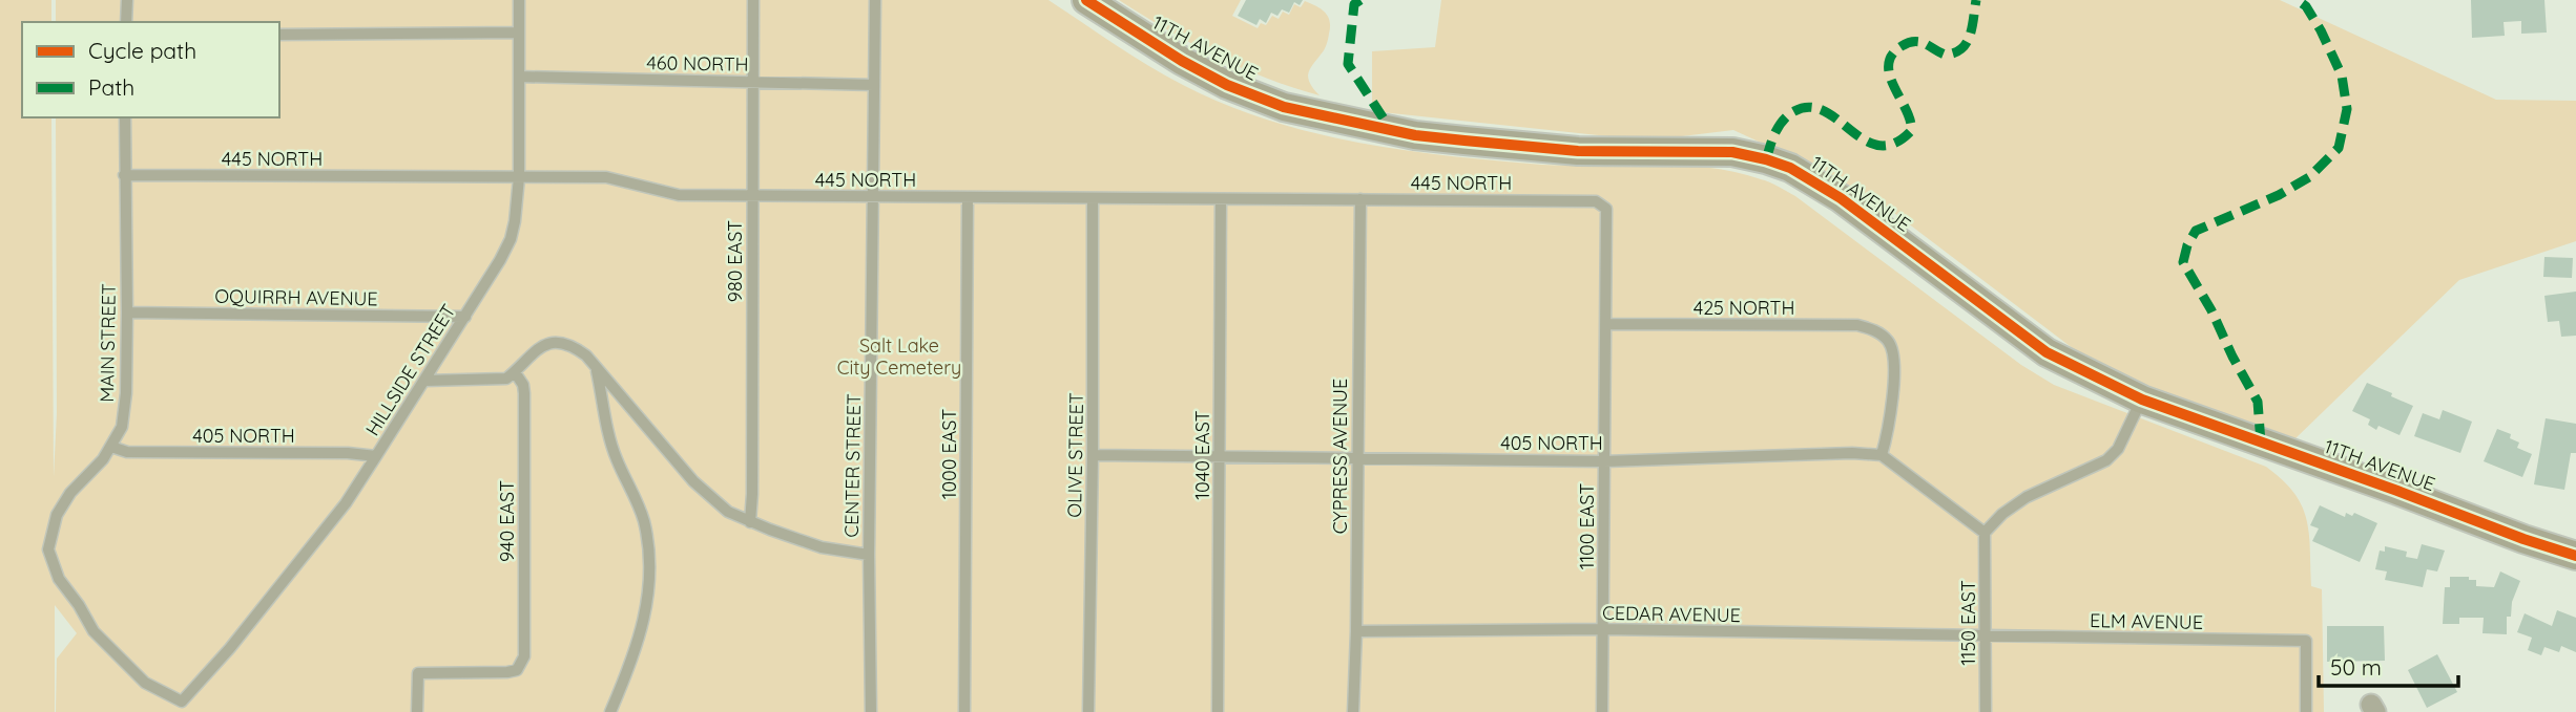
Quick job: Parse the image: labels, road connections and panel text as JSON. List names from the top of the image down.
{
  "streets": {
    "street": ["11TH AVENUE"],
    "lane": [
      "460 NORTH",
      "445 NORTH",
      "980 EAST",
      "OQUIRRH AVENUE",
      "425 NORTH",
      "MAIN STREET",
      "HILLSIDE STREET",
      "405 NORTH",
      "1000 EAST",
      "OLIVE STREET",
      "1040 EAST",
      "CYPRESS AVENUE",
      "CENTER STREET",
      "940 EAST",
      "1100 EAST",
      "CEDAR AVENUE",
      "ELM AVENUE",
      "1150 EAST"
    ]
  },
  "crossings": [
    ["460 NORTH", "980 EAST"],
    ["460 NORTH", "HILLSIDE STREET"],
    ["460 NORTH", "CENTER STREET"],
    ["445 NORTH", "980 EAST"],
    ["445 NORTH", "MAIN STREET"],
    ["445 NORTH", "HILLSIDE STREET"],
    ["445 NORTH", "1000 EAST"],
    ["445 NORTH", "OLIVE STREET"],
    ["445 NORTH", "1040 EAST"],
    ["445 NORTH", "CYPRESS AVENUE"],
    ["445 NORTH", "CENTER STREET"],
    ["445 NORTH", "1100 EAST"],
    ["OQUIRRH AVENUE", "MAIN STREET"],
    ["OQUIRRH AVENUE", "HILLSIDE STREET"],
    ["425 NORTH", "405 NORTH"],
    ["425 NORTH", "1100 EAST"],
    ["MAIN STREET", "HILLSIDE STREET"],
    ["MAIN STREET", "405 NORTH"],
    ["HILLSIDE STREET", "405 NORTH"],
    ["405 NORTH", "OLIVE STREET"],
    ["405 NORTH", "1040 EAST"],
    ["405 NORTH", "CYPRESS AVENUE"],
    ["405 NORTH", "1100 EAST"],
    ["CYPRESS AVENUE", "CEDAR AVENUE"],
    ["1100 EAST", "CEDAR AVENUE"],
    ["CEDAR AVENUE", "ELM AVENUE"],
    ["CEDAR AVENUE", "1150 EAST"],
    ["ELM AVENUE", "1150 EAST"]
  ],
  "parks": ["Salt Lake City Cemetery"],
  "legend": ["Cycle path", "Path"],
  "scale_bar": "50 m"
}
